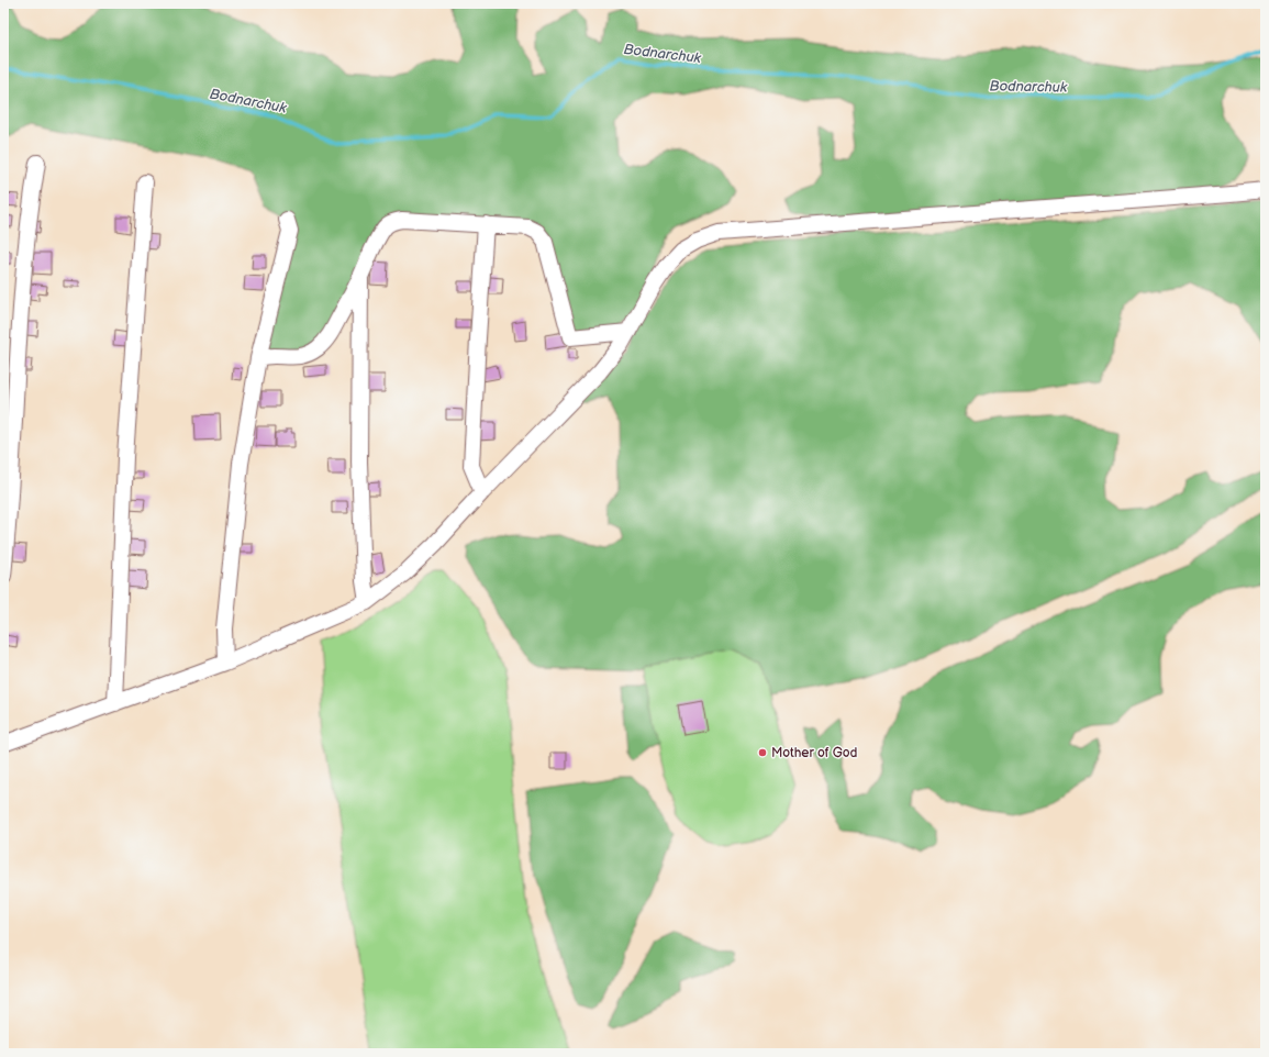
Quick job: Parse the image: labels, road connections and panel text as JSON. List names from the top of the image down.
{
  "water": ["Bodnarchuk"],
  "places": ["Mother of God"]
}
